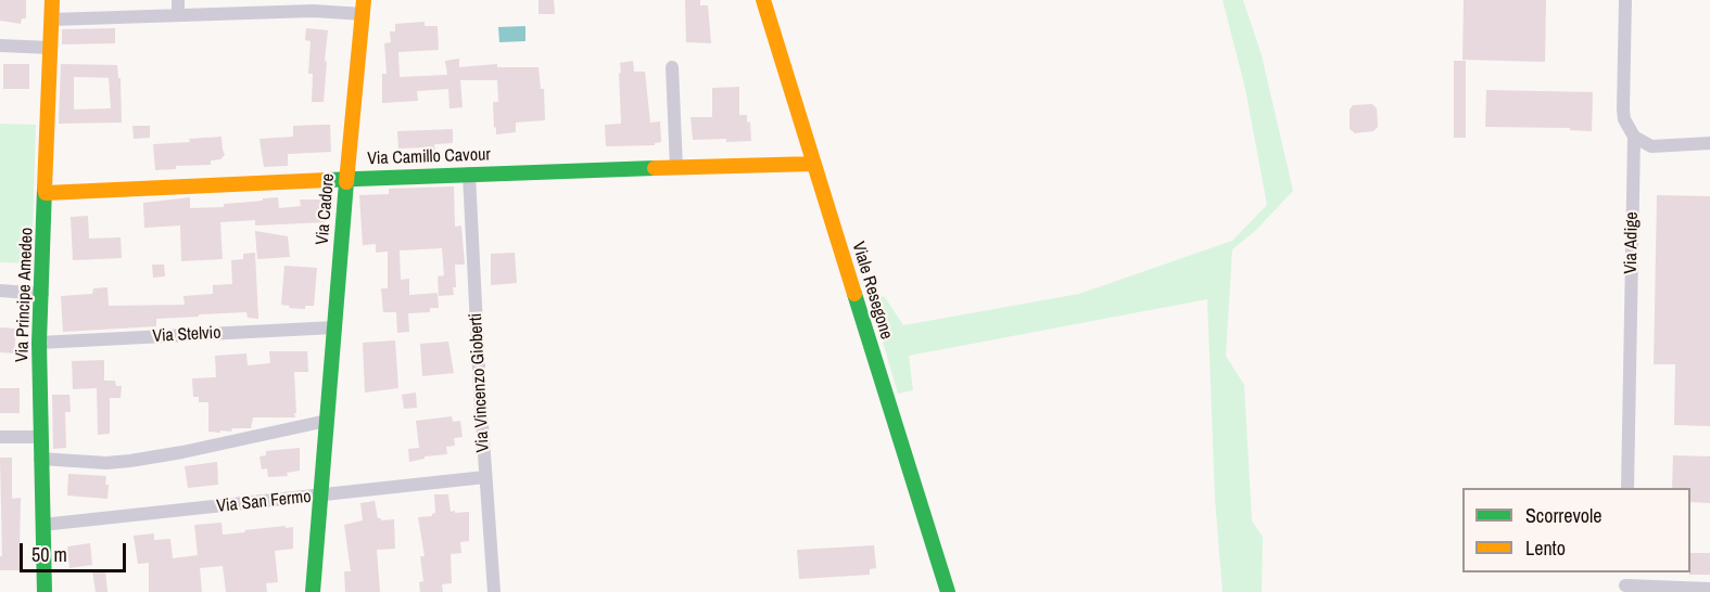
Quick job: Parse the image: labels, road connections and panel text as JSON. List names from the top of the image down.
{
  "streets": {
    "street": [
      "Via Camillo Cavour",
      "Via Cadore",
      "Via Adige",
      "Viale Resegone",
      "Via Principe Amedeo",
      "Via Stelvio",
      "Via Vincenzo Gioberti",
      "Via San Fermo"
    ]
  },
  "crossings": [
    ["Via Camillo Cavour", "Via Cadore"],
    ["Via Camillo Cavour", "Viale Resegone"],
    ["Via Camillo Cavour", "Via Principe Amedeo"],
    ["Via Camillo Cavour", "Via Vincenzo Gioberti"],
    ["Via Cadore", "Via Stelvio"],
    ["Via Cadore", "Via San Fermo"],
    ["Via Principe Amedeo", "Via Stelvio"],
    ["Via Principe Amedeo", "Via San Fermo"],
    ["Via Vincenzo Gioberti", "Via San Fermo"]
  ],
  "legend": ["Scorrevole", "Lento"],
  "scale_bar": "50 m"
}
